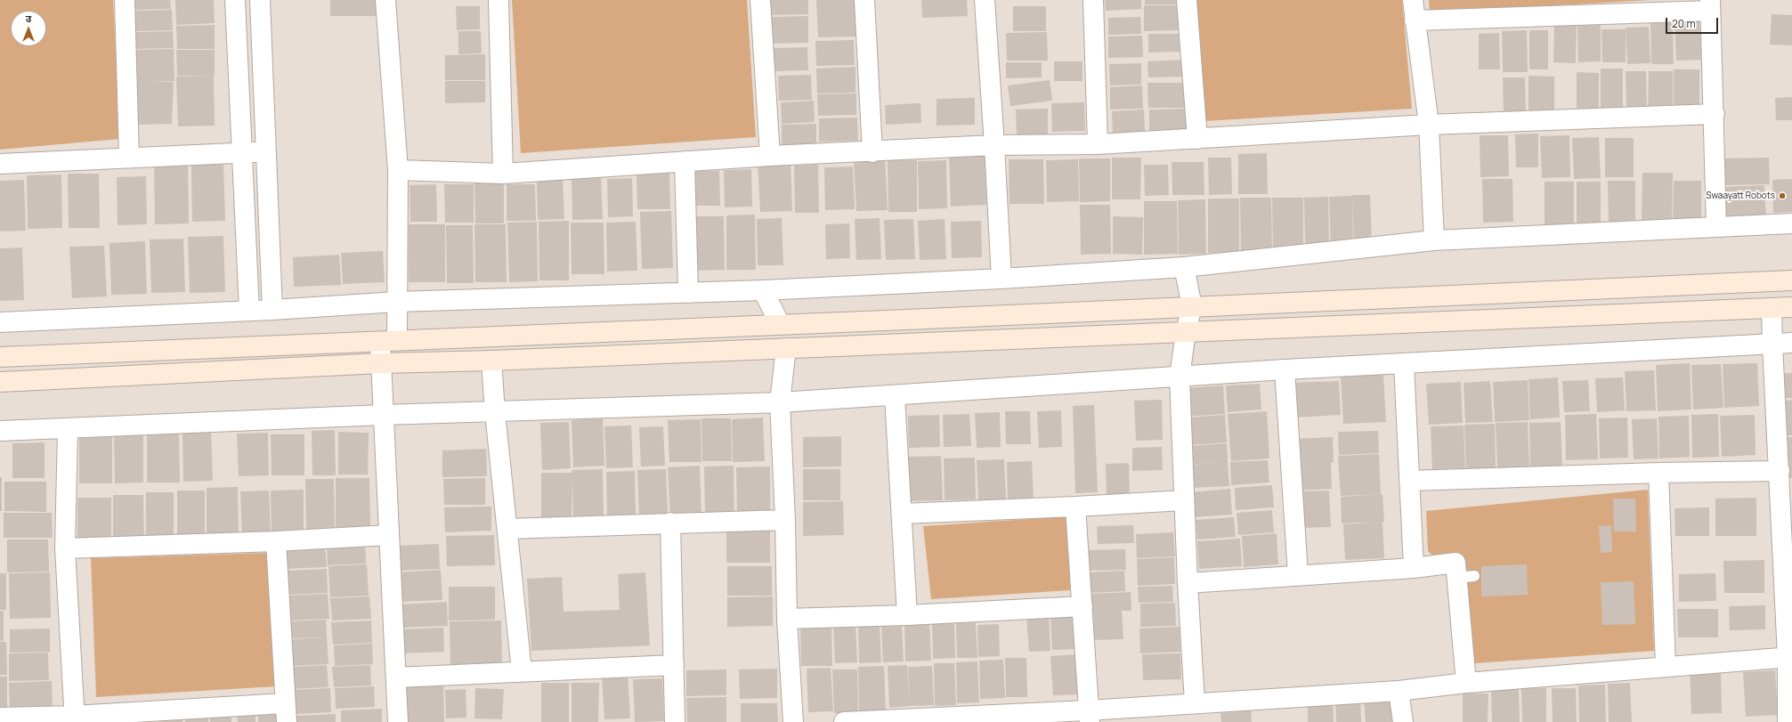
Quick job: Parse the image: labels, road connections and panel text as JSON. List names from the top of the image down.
{
  "places": ["Swaayatt Robots"],
  "scale_bar": "20 m",
  "north": "top"
}
